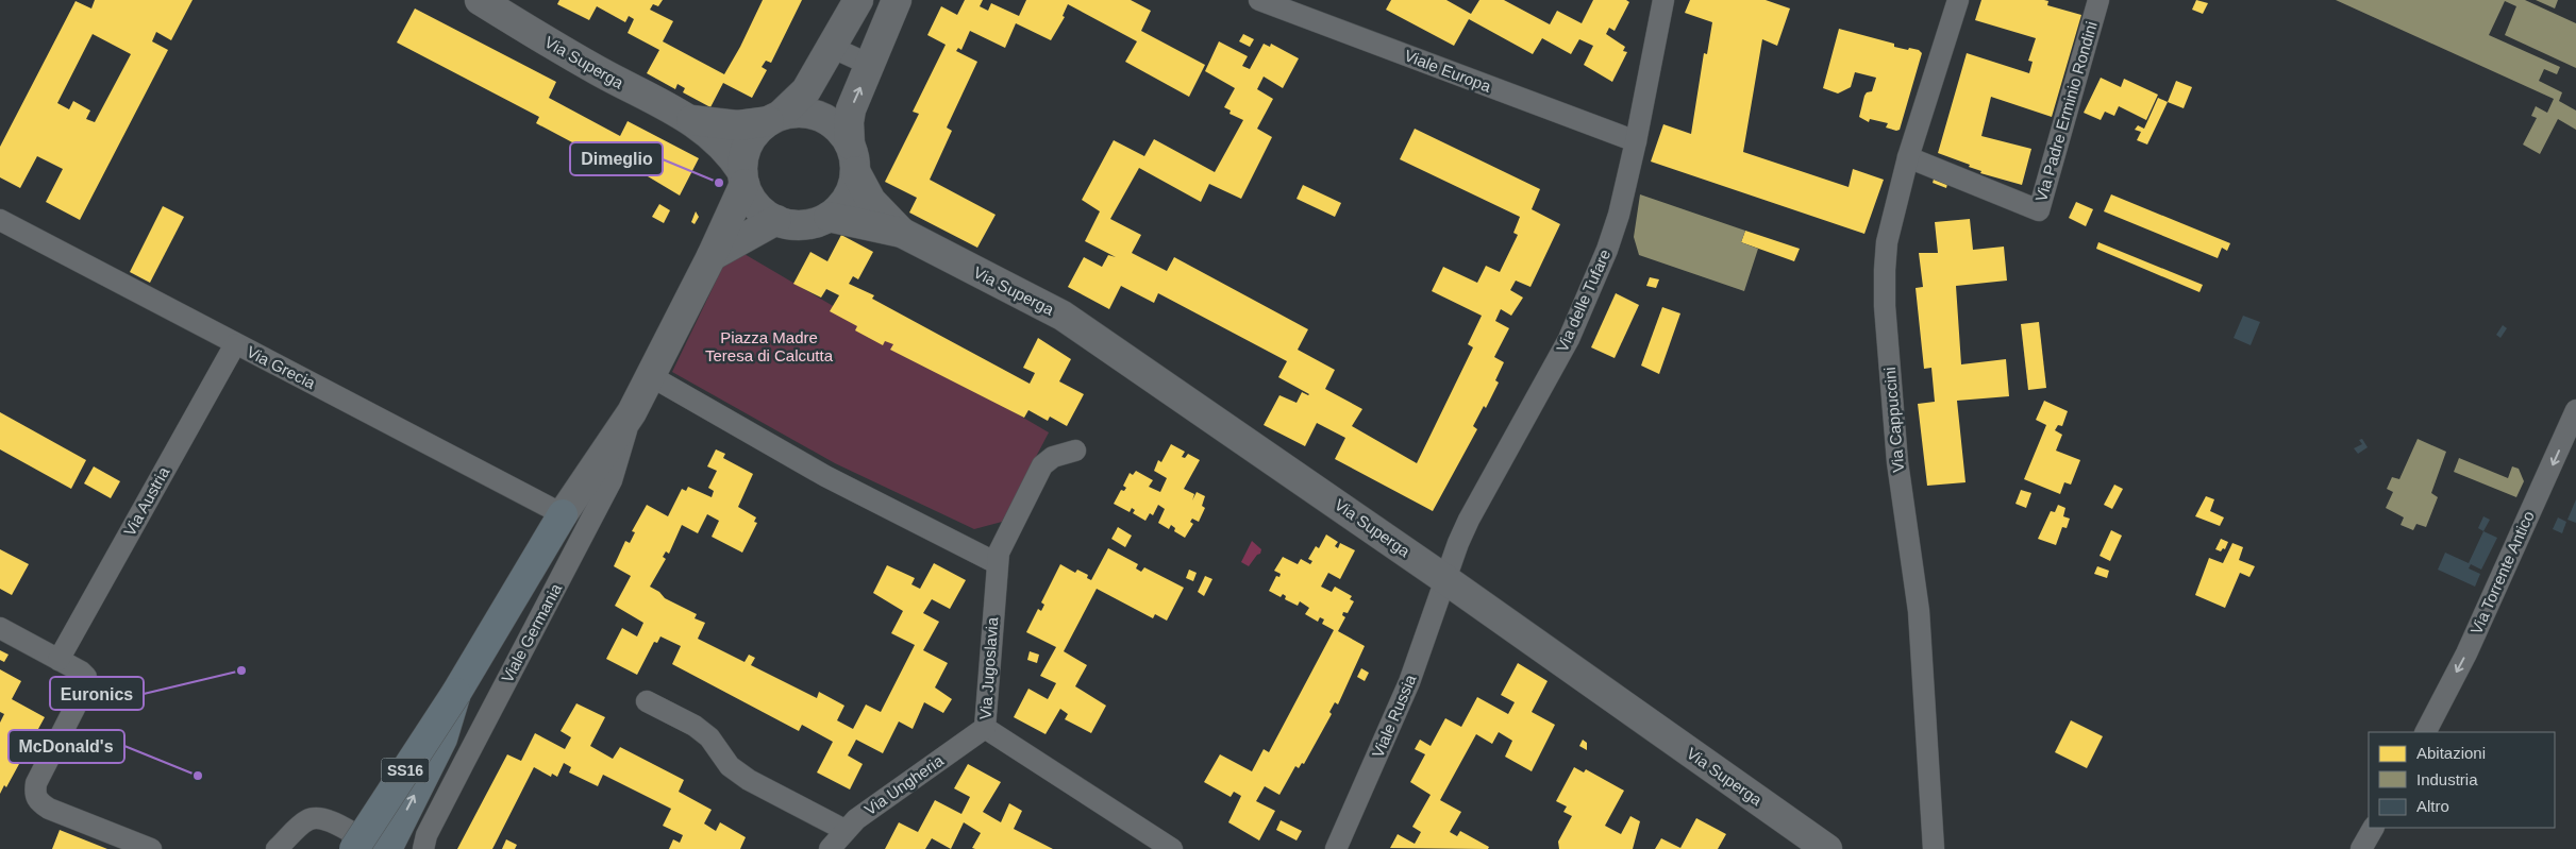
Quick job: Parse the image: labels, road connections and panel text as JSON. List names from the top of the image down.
{
  "streets": {
    "highway": ["SS16"],
    "street": [
      "Via Superga",
      "Viale Europa",
      "Via Padre Erminio Rondini",
      "Via delle Tufare",
      "Via Grecia",
      "Via Cappuccini",
      "Via Austria",
      "Via Torrente Antico",
      "Viale Germania",
      "Via Jugoslavia",
      "Viale Russia",
      "Via Ungheria"
    ]
  },
  "crossings": [
    ["Via Superga", "Via delle Tufare"],
    ["Via Superga", "Viale Germania"],
    ["Via Superga", "Viale Russia"],
    ["Viale Europa", "Via delle Tufare"],
    ["Via Padre Erminio Rondini", "Via Cappuccini"],
    ["Via delle Tufare", "Viale Russia"],
    ["Via Grecia", "Via Austria"],
    ["Via Grecia", "Viale Germania"],
    ["Via Grecia", "SS16"],
    ["Viale Germania", "SS16"],
    ["Via Jugoslavia", "Via Ungheria"]
  ],
  "one_way": ["Via Torrente Antico"],
  "parks": ["Piazza Madre Teresa di Calcutta"],
  "places": ["Dimeglio", "Euronics", "McDonald's"],
  "legend": ["Abitazioni", "Industria", "Altro"]
}
